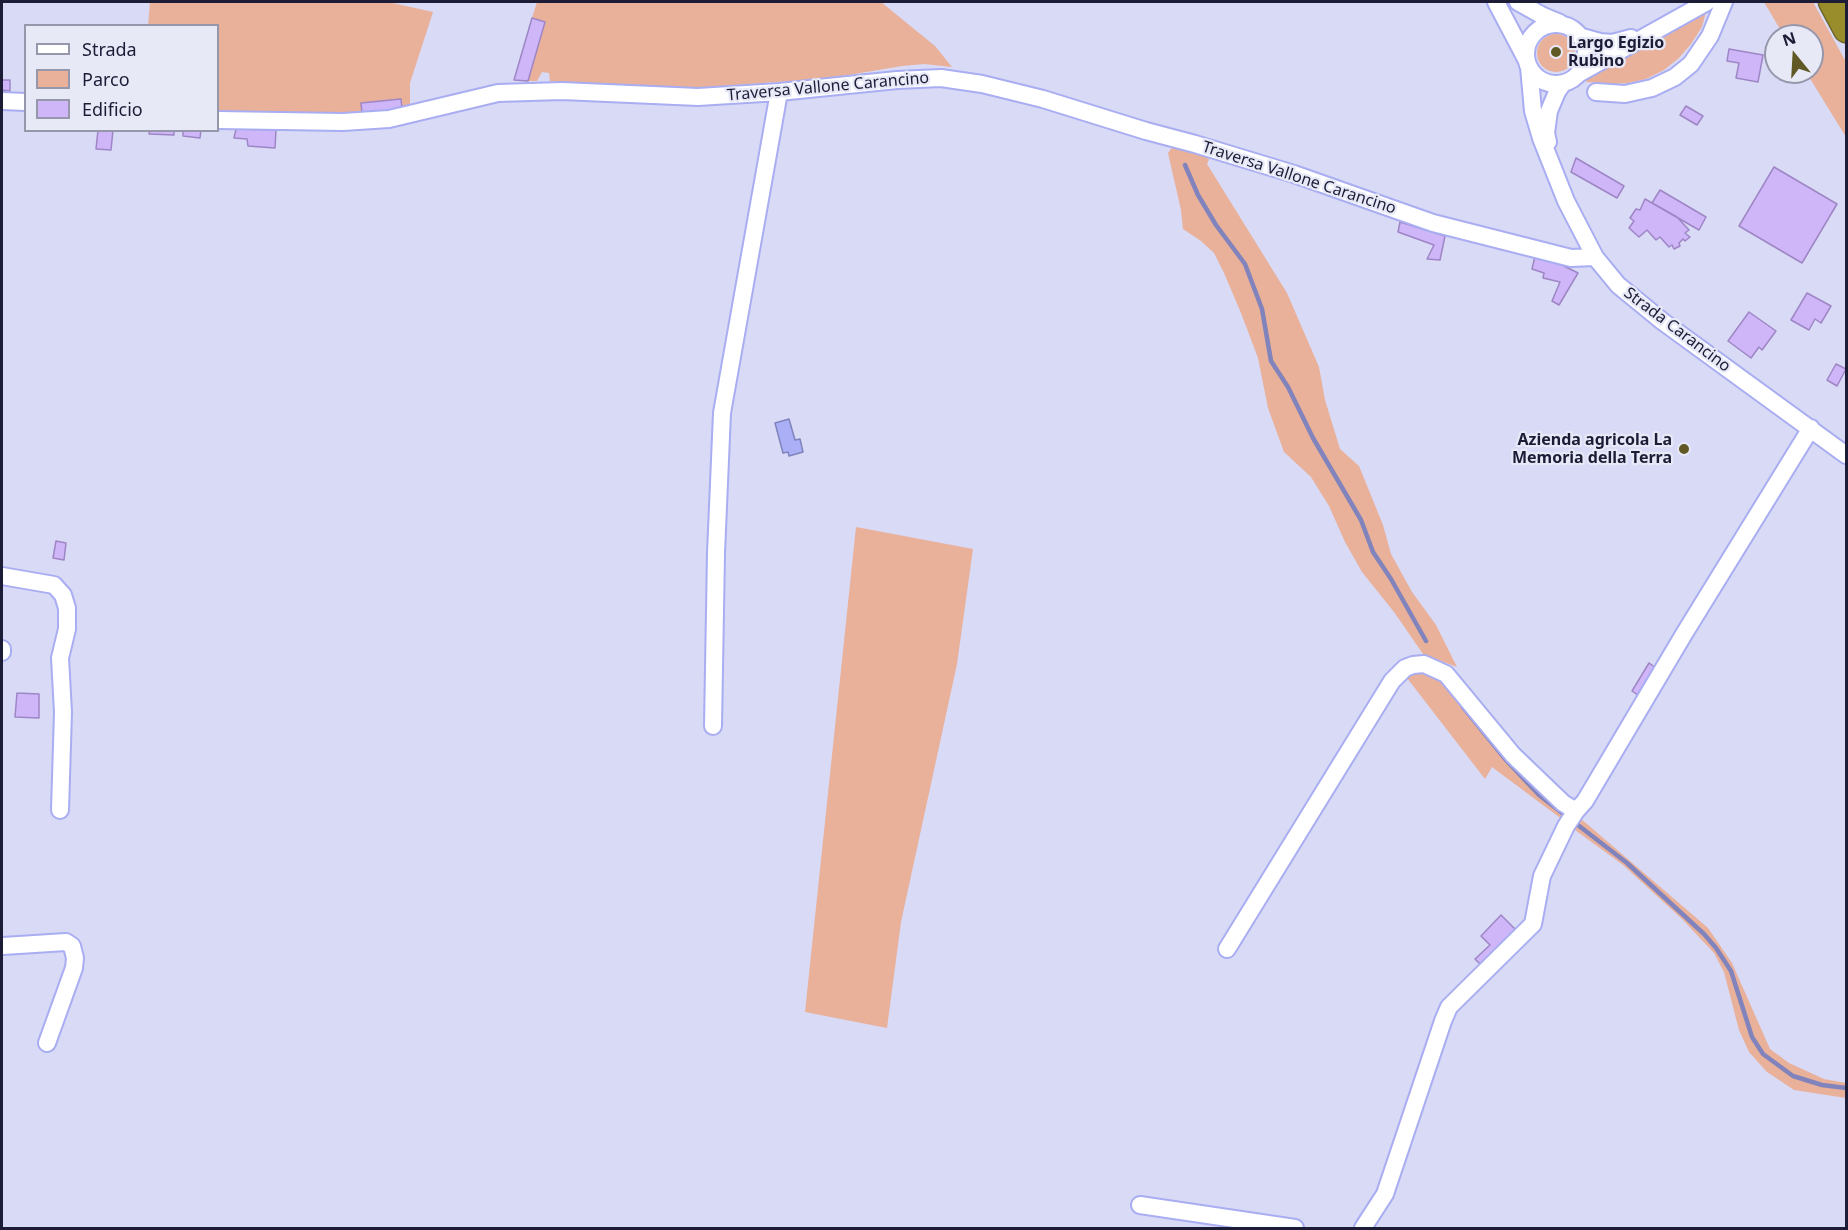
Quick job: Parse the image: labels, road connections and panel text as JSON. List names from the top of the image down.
{
  "streets": {
    "street": ["Traversa Vallone Carancino", "Strada Carancino"]
  },
  "crossings": [
    ["Traversa Vallone Carancino", "Strada Carancino"]
  ],
  "places": ["Largo Egizio Rubino", "Azienda agricola La Memoria della Terra"],
  "legend": ["Strada", "Parco", "Edificio"],
  "north": "top"
}
